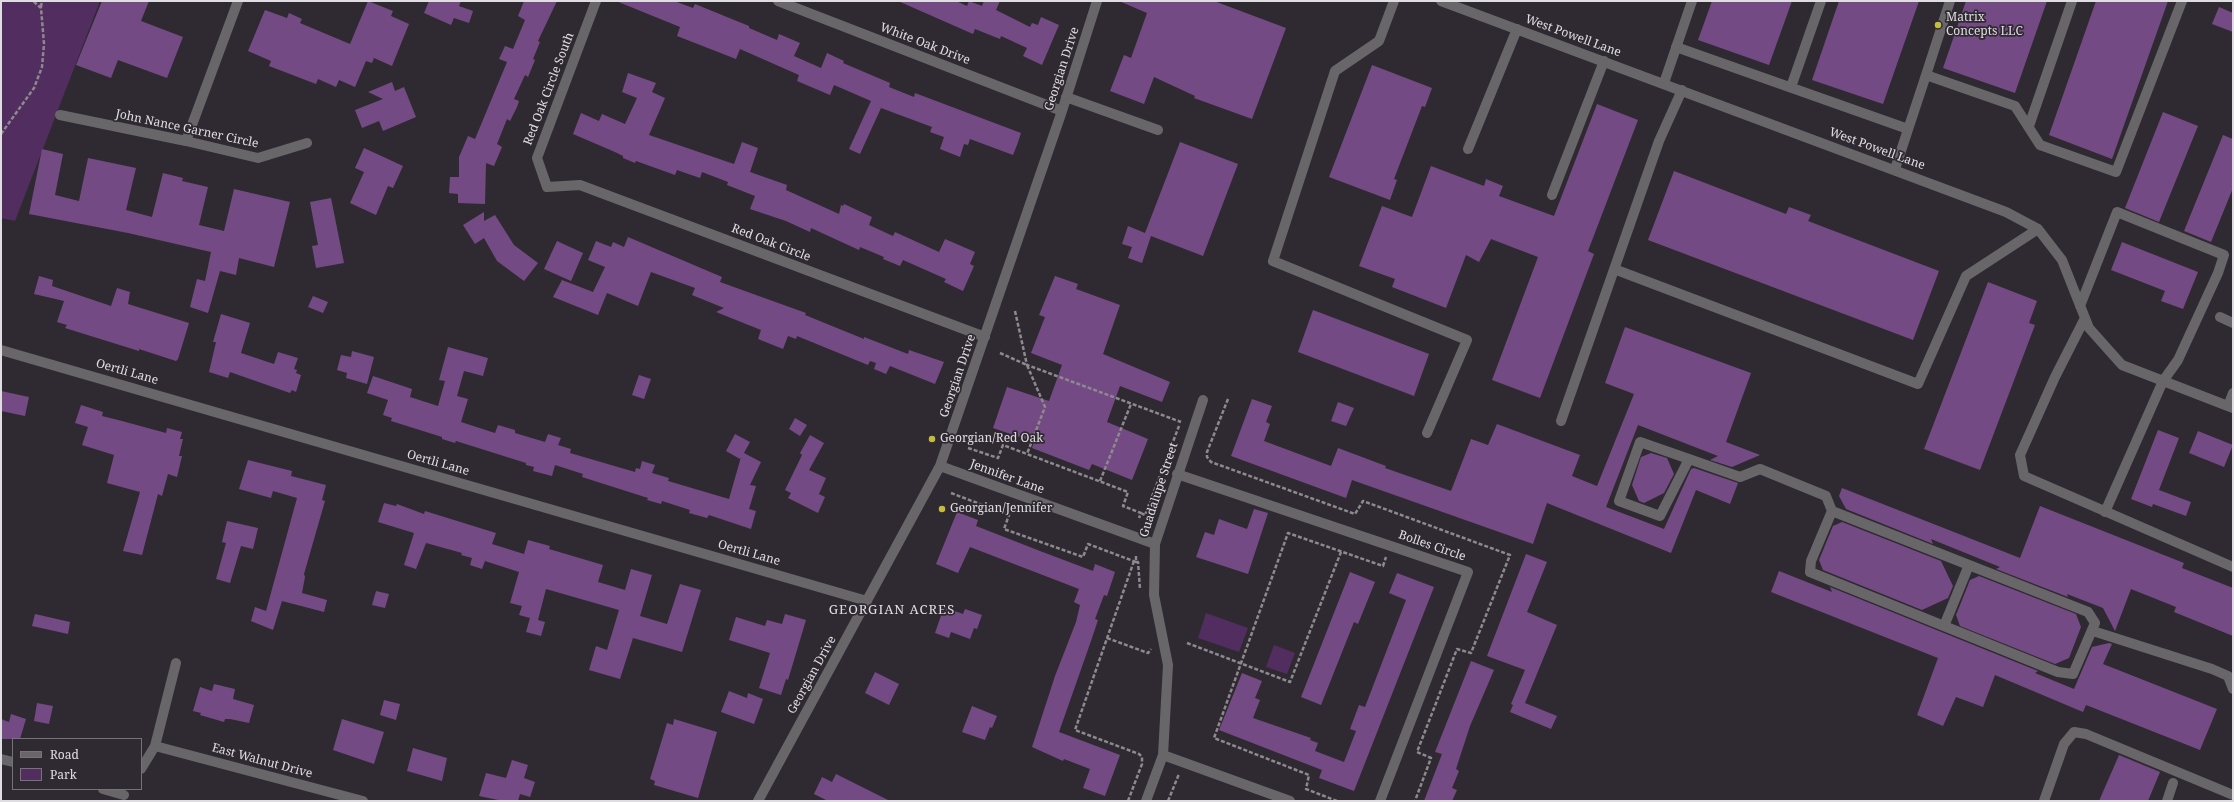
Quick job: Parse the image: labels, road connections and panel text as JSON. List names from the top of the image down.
{
  "streets": {
    "street": [
      "West Powell Lane",
      "White Oak Drive",
      "Georgian Drive",
      "Red Oak Circle South",
      "John Nance Garner Circle",
      "Red Oak Circle",
      "Oertli Lane",
      "Jennifer Lane",
      "Guadalupe Street",
      "Bolles Circle",
      "East Walnut Drive"
    ]
  },
  "crossings": [
    ["White Oak Drive", "Georgian Drive"],
    ["Georgian Drive", "Red Oak Circle"],
    ["Georgian Drive", "Oertli Lane"],
    ["Georgian Drive", "Jennifer Lane"],
    ["Red Oak Circle South", "Red Oak Circle"],
    ["Jennifer Lane", "Guadalupe Street"],
    ["Guadalupe Street", "Bolles Circle"]
  ],
  "districts": ["GEORGIAN ACRES"],
  "places": ["Matrix Concepts LLC", "Georgian/Red Oak", "Georgian/Jennifer"],
  "legend": ["Road", "Park"]
}
